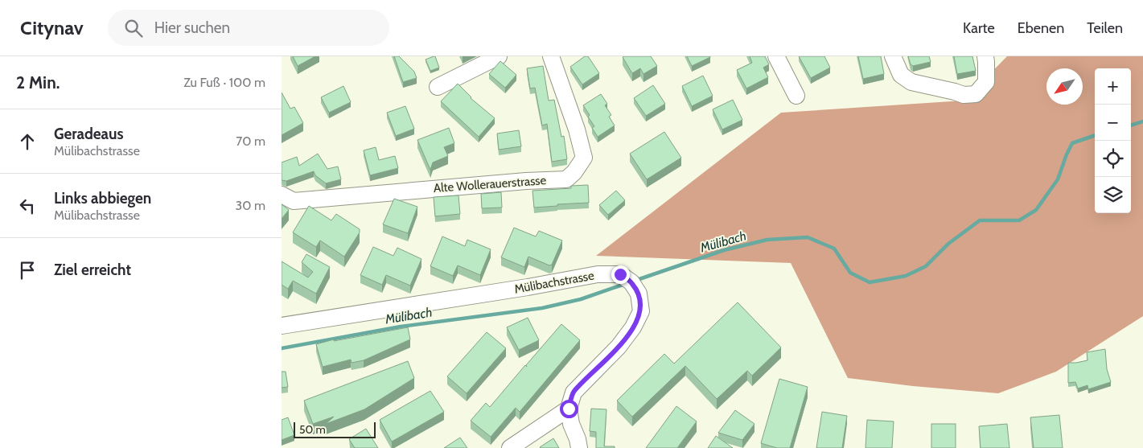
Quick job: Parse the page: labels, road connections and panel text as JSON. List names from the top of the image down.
{
  "streets": {
    "street": ["Alte Wollerauerstrasse", "Mülibachstrasse"]
  },
  "water": ["Mülibach"],
  "scale_bar": "50 m",
  "north": "bottom left",
  "page": {
    "header": "Citynav",
    "search": "Hier suchen",
    "nav": ["Karte", "Ebenen", "Teilen"],
    "heading": ["2 Min.", "Zu Fuß · 100 m"],
    "map_buttons": ["+", "−"],
    "list": [
      ["Geradeaus", "Mülibachstrasse", "70 m"],
      ["Links abbiegen", "Mülibachstrasse", "30 m"],
      "Ziel erreicht"
    ],
    "scale": "50 m"
  }
}
